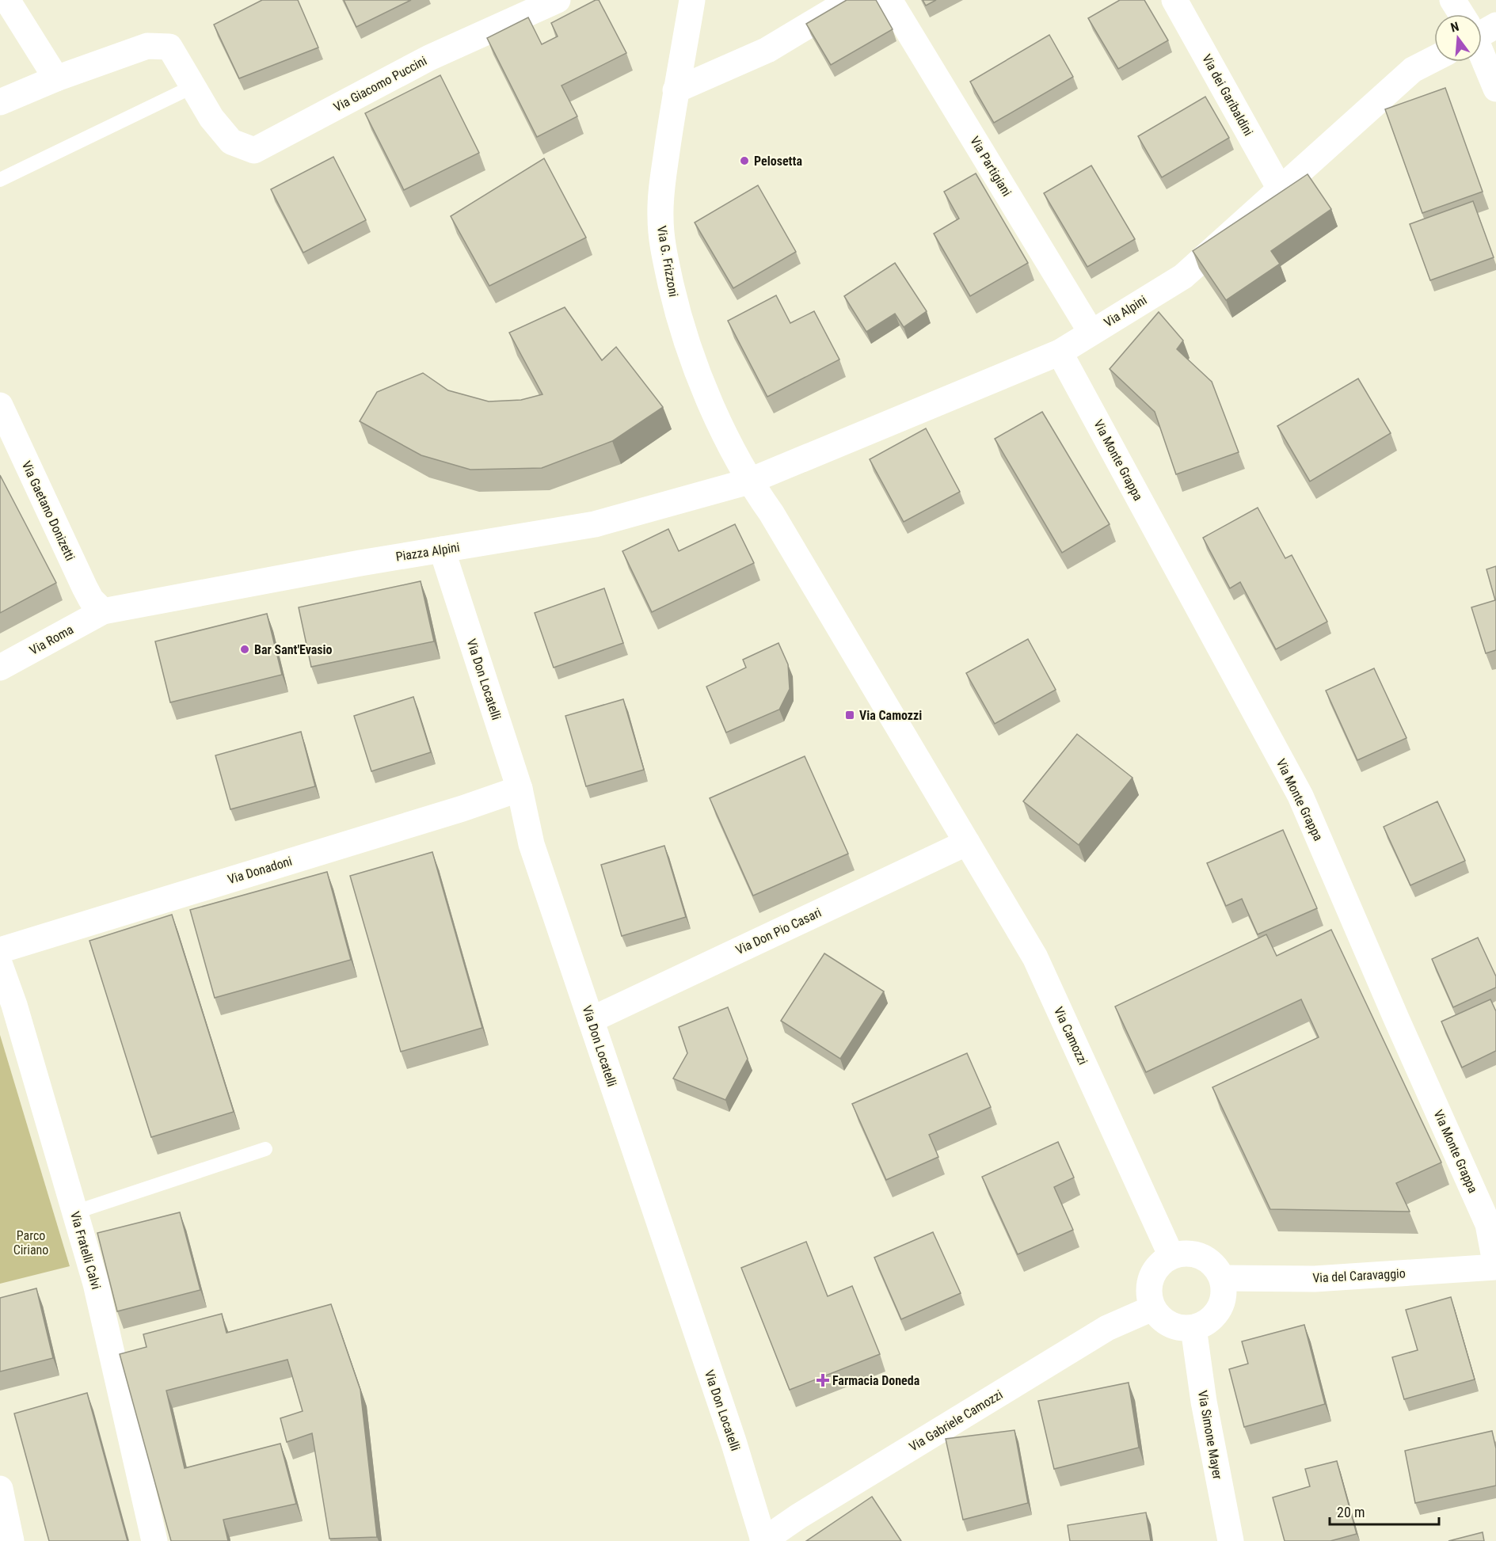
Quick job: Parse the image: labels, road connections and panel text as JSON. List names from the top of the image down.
{
  "streets": {
    "street": [
      "Via Giacomo Puccini",
      "Via dei Garibaldini",
      "Via Partigiani",
      "Via G. Frizzoni",
      "Via Alpini",
      "Via Monte Grappa",
      "Via Gaetano Donizetti",
      "Piazza Alpini",
      "Via Roma",
      "Via Don Locatelli",
      "Via Donadoni",
      "Via Don Pio Casari",
      "Via Camozzi",
      "Via Fratelli Calvi",
      "Via del Caravaggio",
      "Via Gabriele Camozzi",
      "Via Simone Mayer"
    ]
  },
  "crossings": [
    ["Via dei Garibaldini", "Via Alpini"],
    ["Via Partigiani", "Via Alpini"],
    ["Via G. Frizzoni", "Via Alpini"],
    ["Via G. Frizzoni", "Piazza Alpini"],
    ["Via G. Frizzoni", "Via Camozzi"],
    ["Via Alpini", "Via Monte Grappa"],
    ["Via Alpini", "Piazza Alpini"],
    ["Via Alpini", "Via Camozzi"],
    ["Via Monte Grappa", "Via del Caravaggio"],
    ["Via Gaetano Donizetti", "Piazza Alpini"],
    ["Via Gaetano Donizetti", "Via Roma"],
    ["Piazza Alpini", "Via Roma"],
    ["Piazza Alpini", "Via Don Locatelli"],
    ["Piazza Alpini", "Via Camozzi"],
    ["Via Don Locatelli", "Via Donadoni"],
    ["Via Don Locatelli", "Via Don Pio Casari"],
    ["Via Don Locatelli", "Via Gabriele Camozzi"],
    ["Via Don Pio Casari", "Via Camozzi"],
    ["Via Camozzi", "Via del Caravaggio"],
    ["Via Camozzi", "Via Gabriele Camozzi"],
    ["Via Camozzi", "Via Simone Mayer"],
    ["Via del Caravaggio", "Via Gabriele Camozzi"],
    ["Via del Caravaggio", "Via Simone Mayer"],
    ["Via Gabriele Camozzi", "Via Simone Mayer"]
  ],
  "parks": ["Parco Ciriano"],
  "places": {
    "other": ["Pelosetta", "Bar Sant'Evasio"],
    "transit": ["Via Camozzi"],
    "health": ["Farmacia Doneda"]
  },
  "scale_bar": "20 m",
  "north": "top"
}
